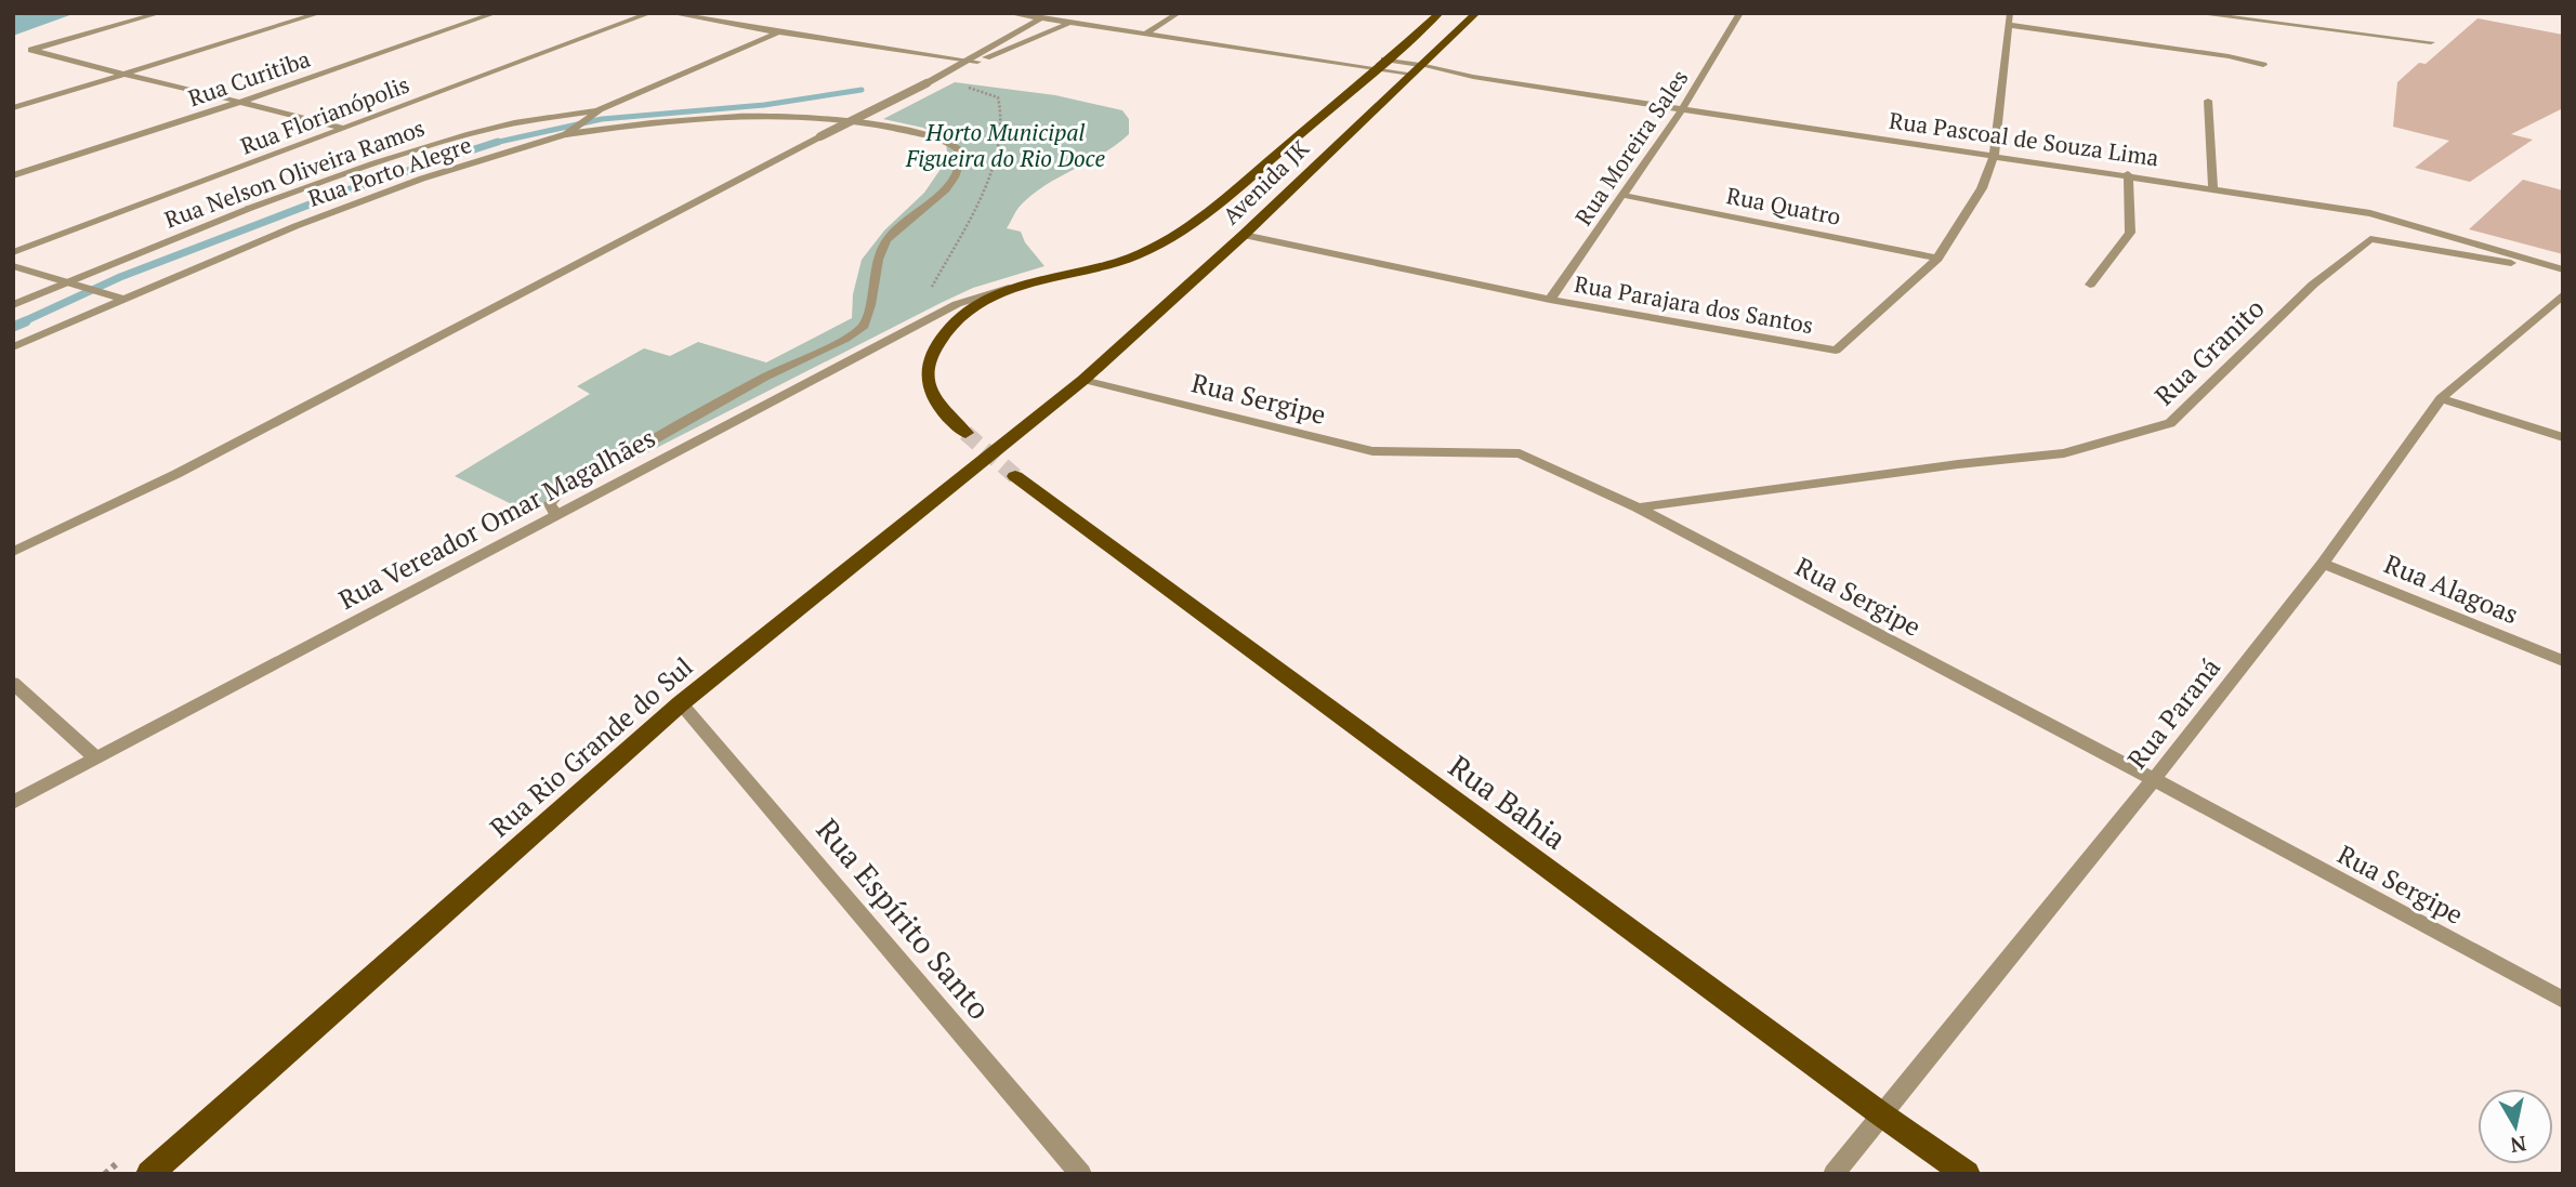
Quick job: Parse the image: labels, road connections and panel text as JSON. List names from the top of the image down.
{
  "streets": {
    "main road": ["Avenida JK", "Rua Rio Grande do Sul", "Rua Bahia"],
    "street": [
      "Rua Curitiba",
      "Rua Florianópolis",
      "Rua Pascoal de Souza Lima",
      "Rua Moreira Sales",
      "Rua Porto Alegre",
      "Rua Nelson Oliveira Ramos",
      "Rua Quatro",
      "Rua Parajara dos Santos",
      "Rua Granito",
      "Rua Sergipe",
      "Rua Vereador Omar Magalhães",
      "Rua Alagoas",
      "Rua Paraná",
      "Rua Espírito Santo"
    ]
  },
  "crossings": [
    ["Rua Pascoal de Souza Lima", "Rua Moreira Sales"],
    ["Rua Pascoal de Souza Lima", "Avenida JK"],
    ["Rua Pascoal de Souza Lima", "Rua Parajara dos Santos"],
    ["Rua Pascoal de Souza Lima", "Rua Granito"],
    ["Rua Moreira Sales", "Rua Quatro"],
    ["Rua Moreira Sales", "Rua Parajara dos Santos"],
    ["Rua Porto Alegre", "Rua Nelson Oliveira Ramos"],
    ["Avenida JK", "Rua Parajara dos Santos"],
    ["Avenida JK", "Rua Sergipe"],
    ["Avenida JK", "Rua Vereador Omar Magalhães"],
    ["Avenida JK", "Rua Rio Grande do Sul"],
    ["Rua Quatro", "Rua Parajara dos Santos"],
    ["Rua Granito", "Rua Sergipe"],
    ["Rua Sergipe", "Rua Paraná"],
    ["Rua Sergipe", "Rua Rio Grande do Sul"],
    ["Rua Alagoas", "Rua Paraná"],
    ["Rua Paraná", "Rua Bahia"],
    ["Rua Rio Grande do Sul", "Rua Espírito Santo"]
  ],
  "parks": ["Horto Municipal Figueira do Rio Doce"],
  "north": "bottom"
}
